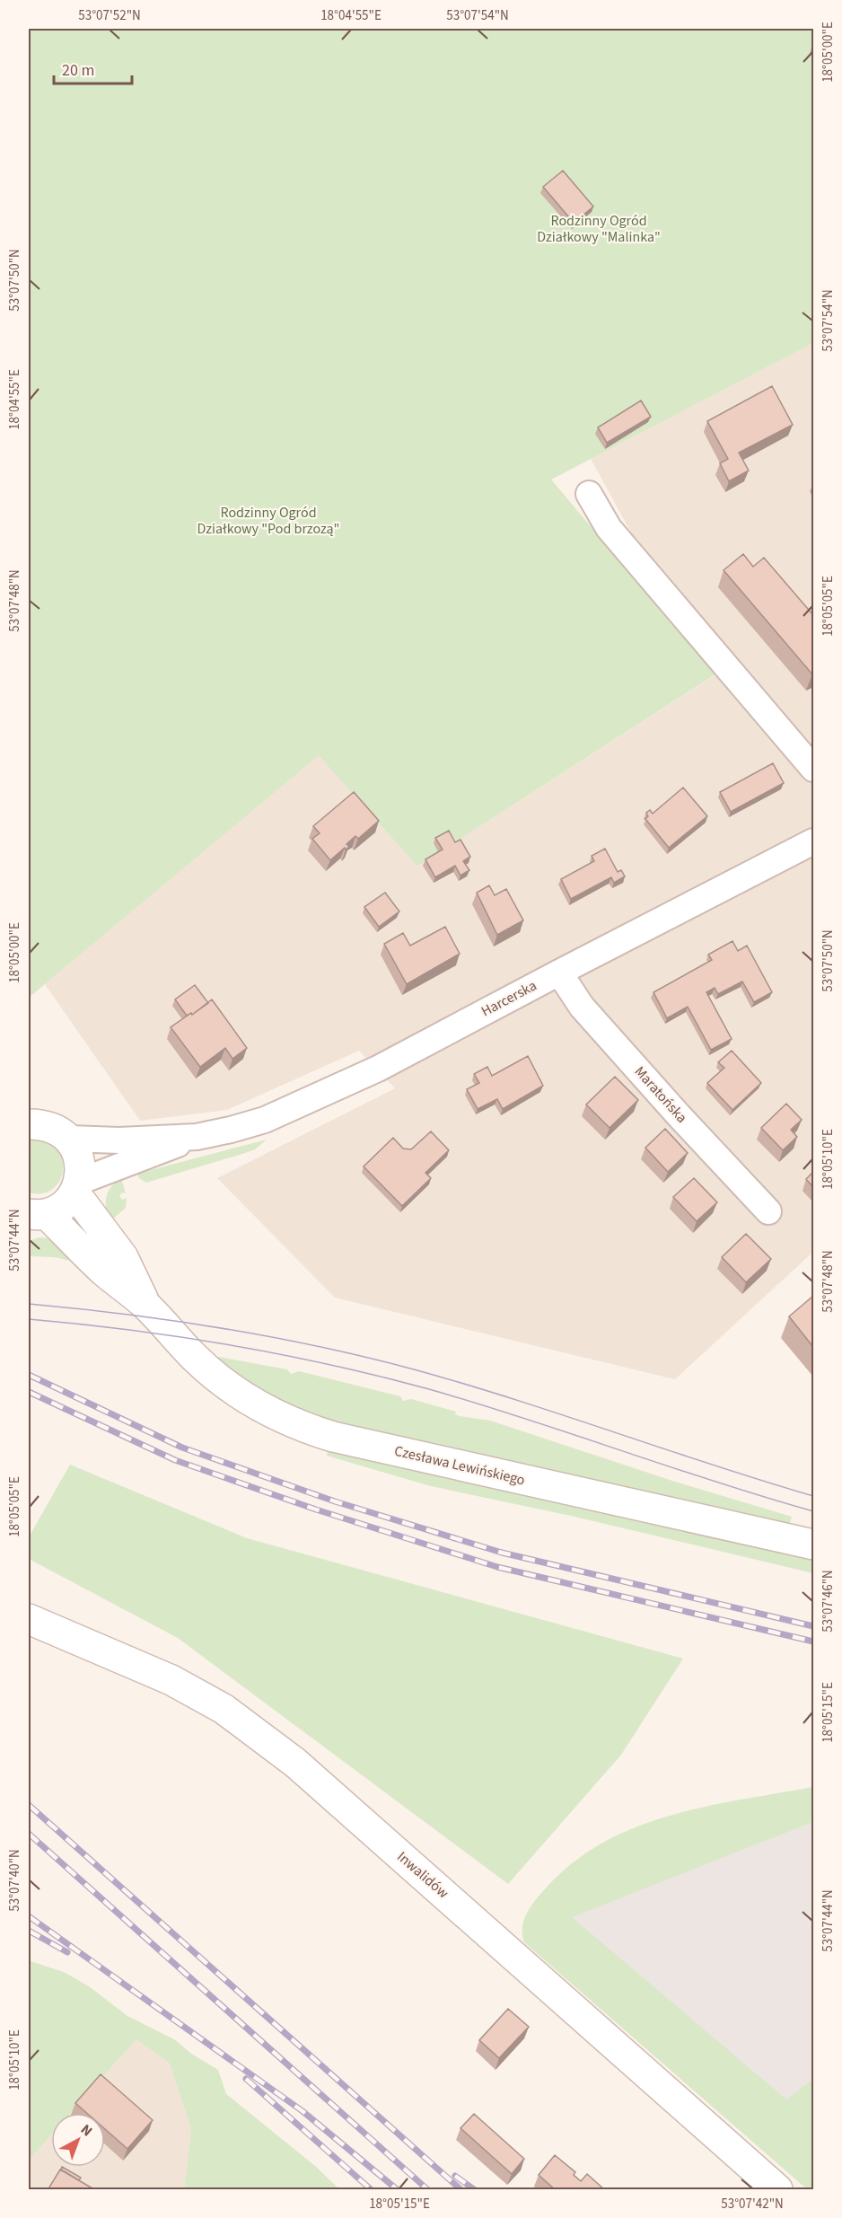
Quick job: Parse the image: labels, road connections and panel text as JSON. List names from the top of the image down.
{
  "streets": {
    "street": [
      "Harcerska",
      "Maratońska",
      "Czesława Lewińskiego",
      "Inwalidów"
    ]
  },
  "crossings": [
    ["Harcerska", "Maratońska"],
    ["Harcerska", "Czesława Lewińskiego"]
  ],
  "parks": ["Rodzinny Ogród Działkowy \"Malinka\"", "Rodzinny Ogród Działkowy \"Pod brzozą\""],
  "scale_bar": "20 m",
  "north": "top right",
  "coordinates": [
    "53°07'52\"N",
    "18°04'55\"E",
    "53°07'54\"N",
    "18°05'00\"E",
    "53°07'50\"N",
    "53°07'48\"N",
    "18°05'05\"E",
    "18°05'10\"E",
    "53°07'44\"N",
    "53°07'46\"N",
    "18°05'15\"E",
    "53°07'40\"N",
    "53°07'42\"N"
  ]
}
